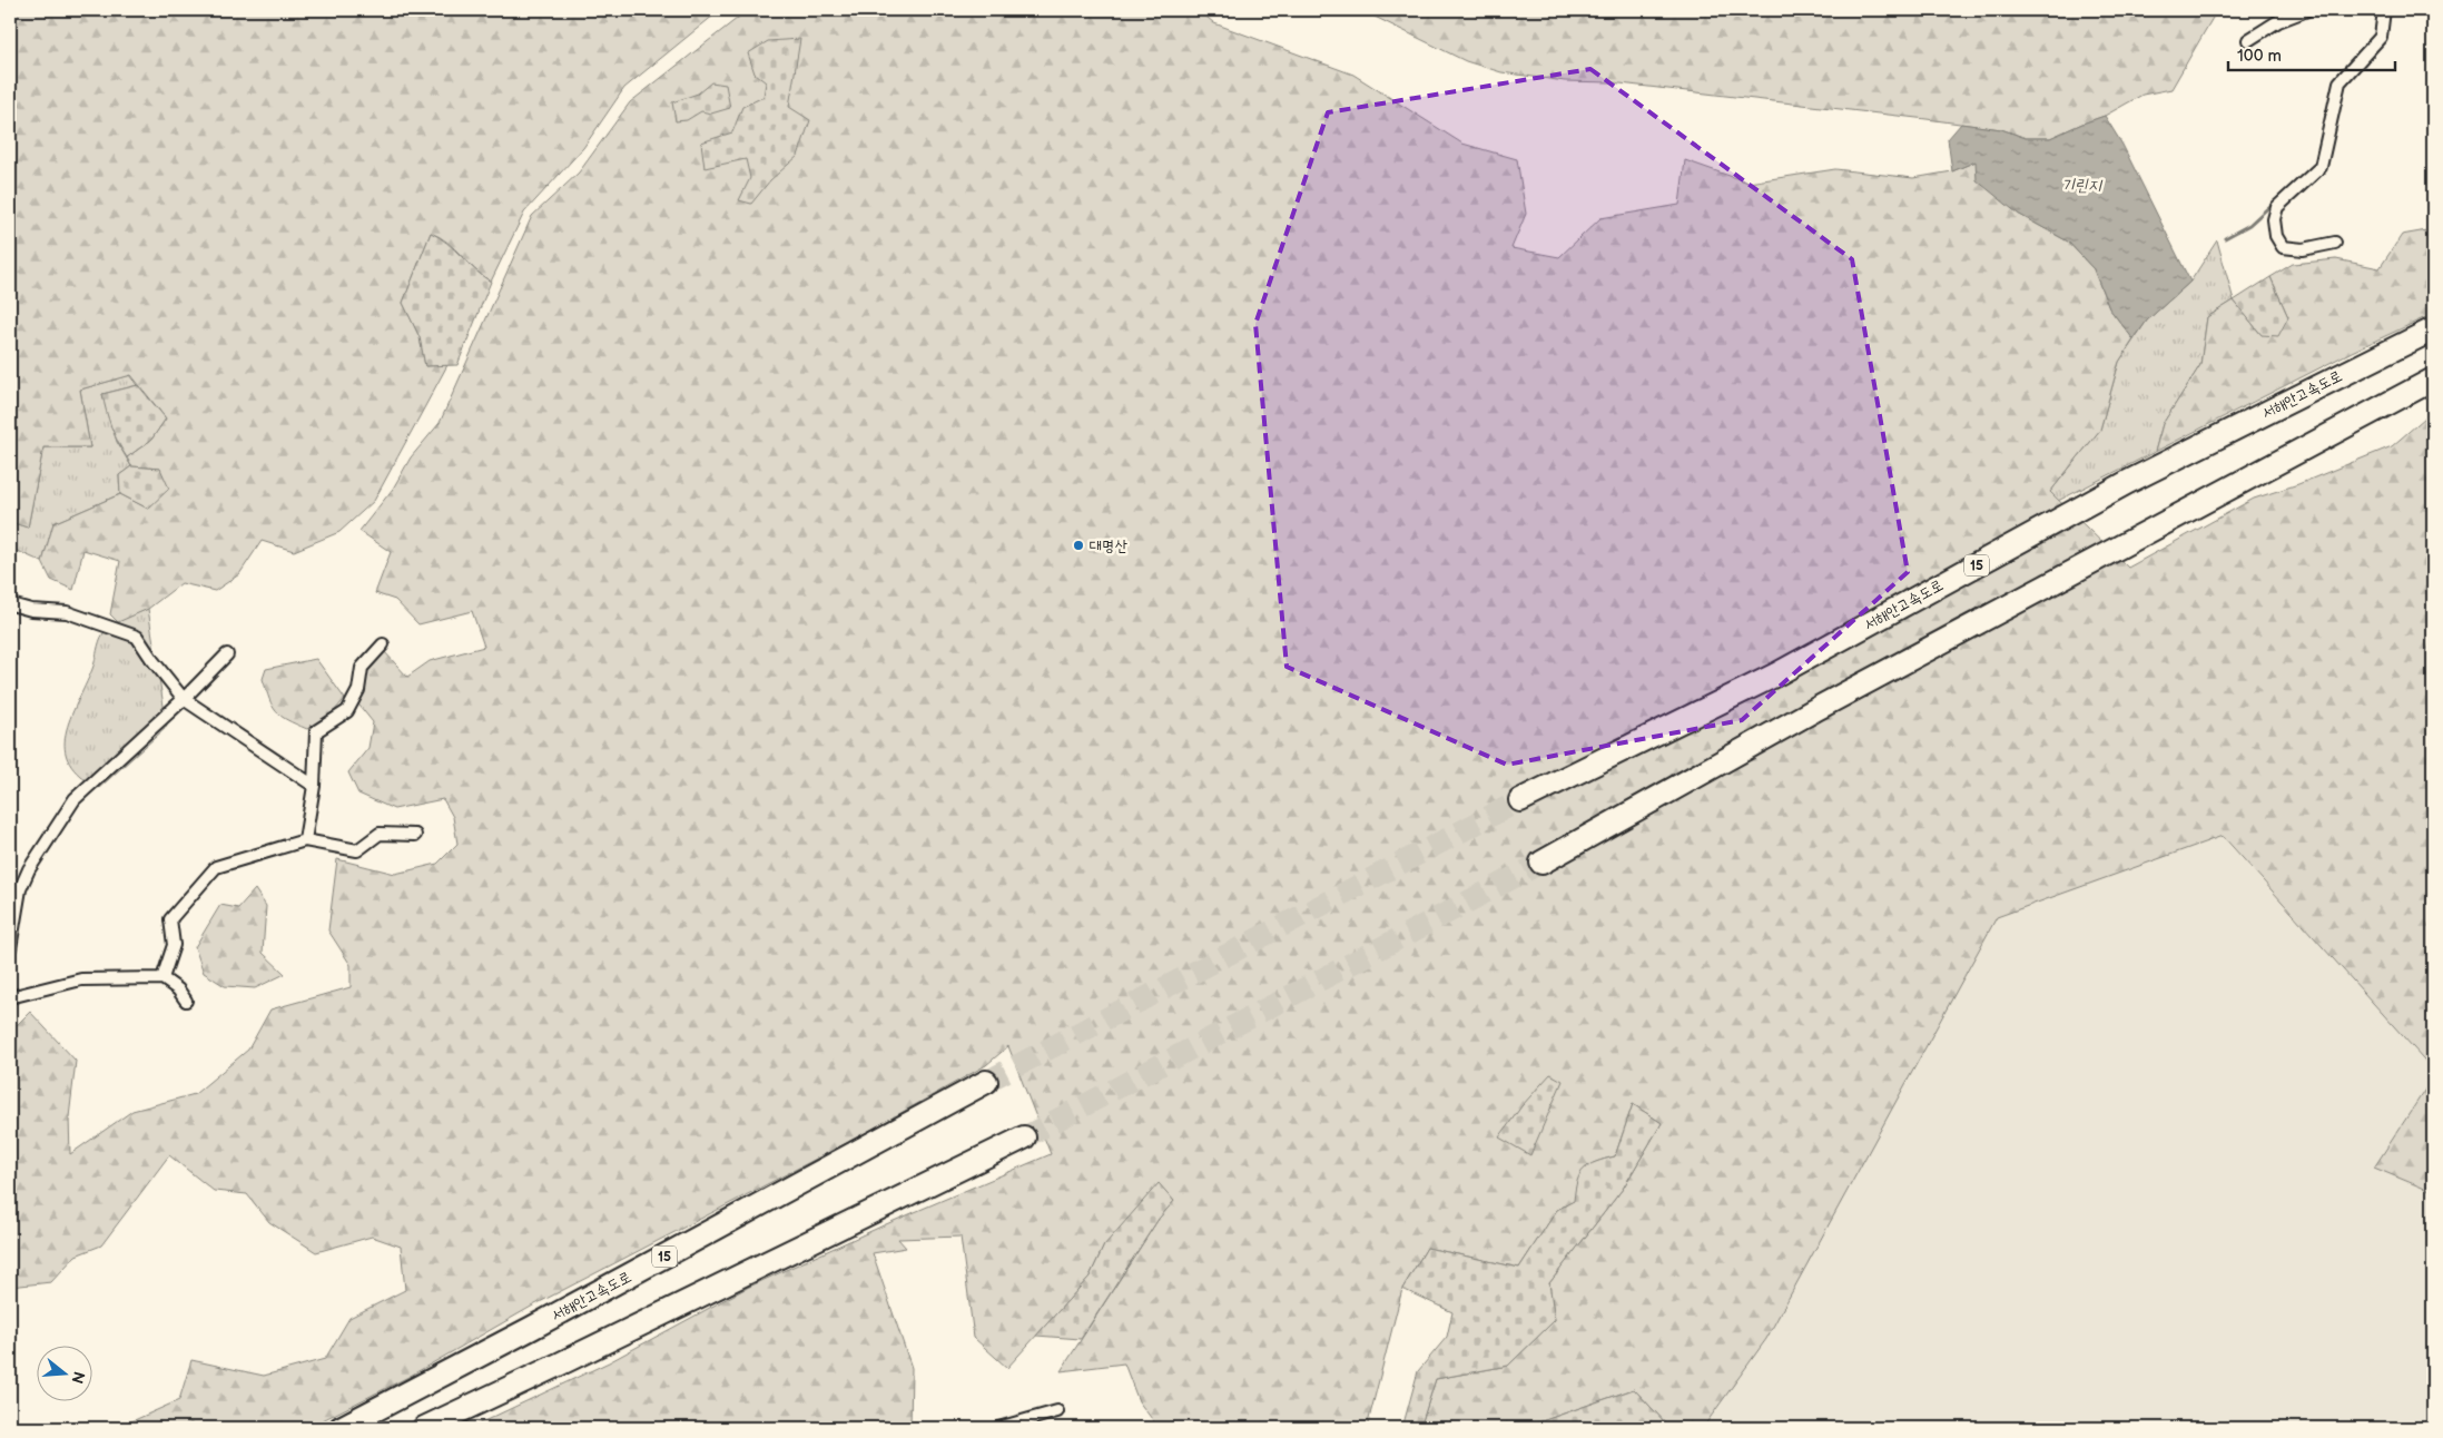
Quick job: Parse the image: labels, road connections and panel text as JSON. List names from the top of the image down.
{
  "streets": {
    "highway": ["서해안고속도로", "15"]
  },
  "water": ["기린지"],
  "places": ["대명산"],
  "scale_bar": "100 m",
  "north": "right"
}
